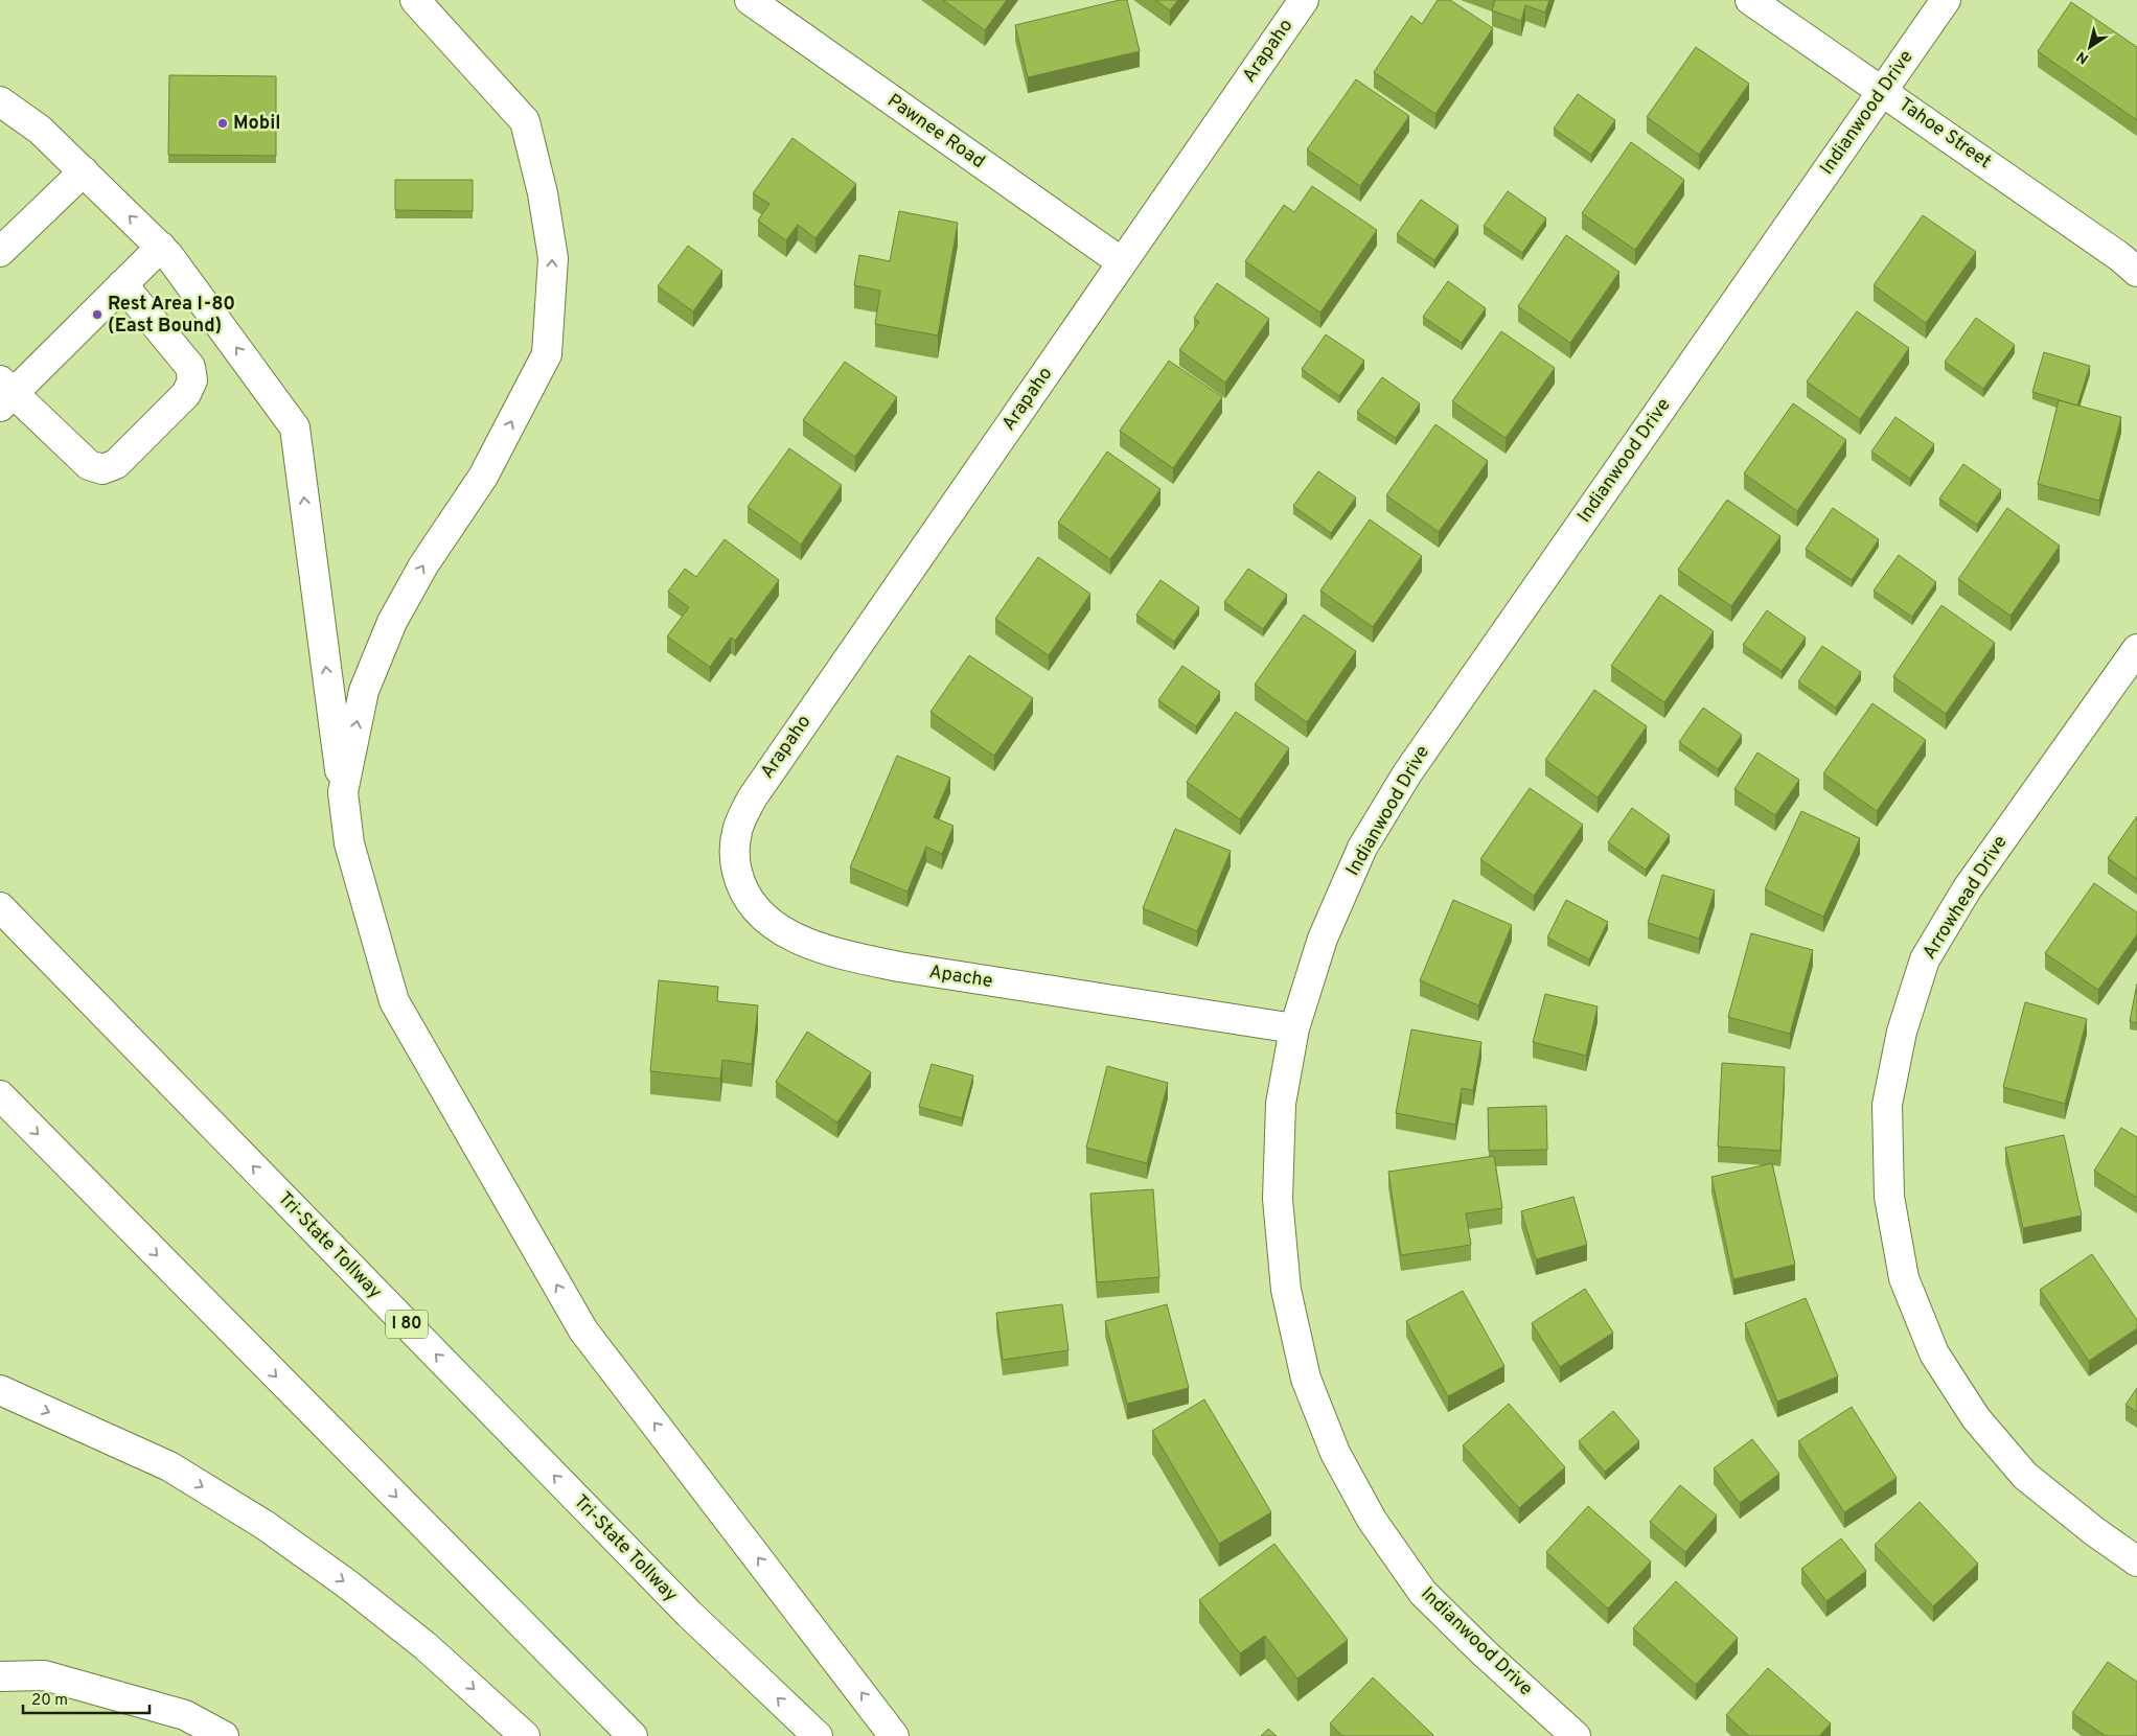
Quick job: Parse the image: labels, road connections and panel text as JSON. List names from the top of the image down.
{
  "streets": {
    "main road": [
      "Arapaho",
      "Indianwood Drive",
      "Pawnee Road",
      "Tahoe Street",
      "Arrowhead Drive",
      "Apache",
      "Tri-State Tollway",
      "I 80"
    ]
  },
  "crossings": [
    ["Arapaho", "Pawnee Road"],
    ["Arapaho", "Apache"],
    ["Indianwood Drive", "Tahoe Street"],
    ["Indianwood Drive", "Apache"]
  ],
  "places": ["Mobil", "Rest Area I-80 (East Bound)"],
  "scale_bar": "20 m",
  "north": "bottom left"
}
